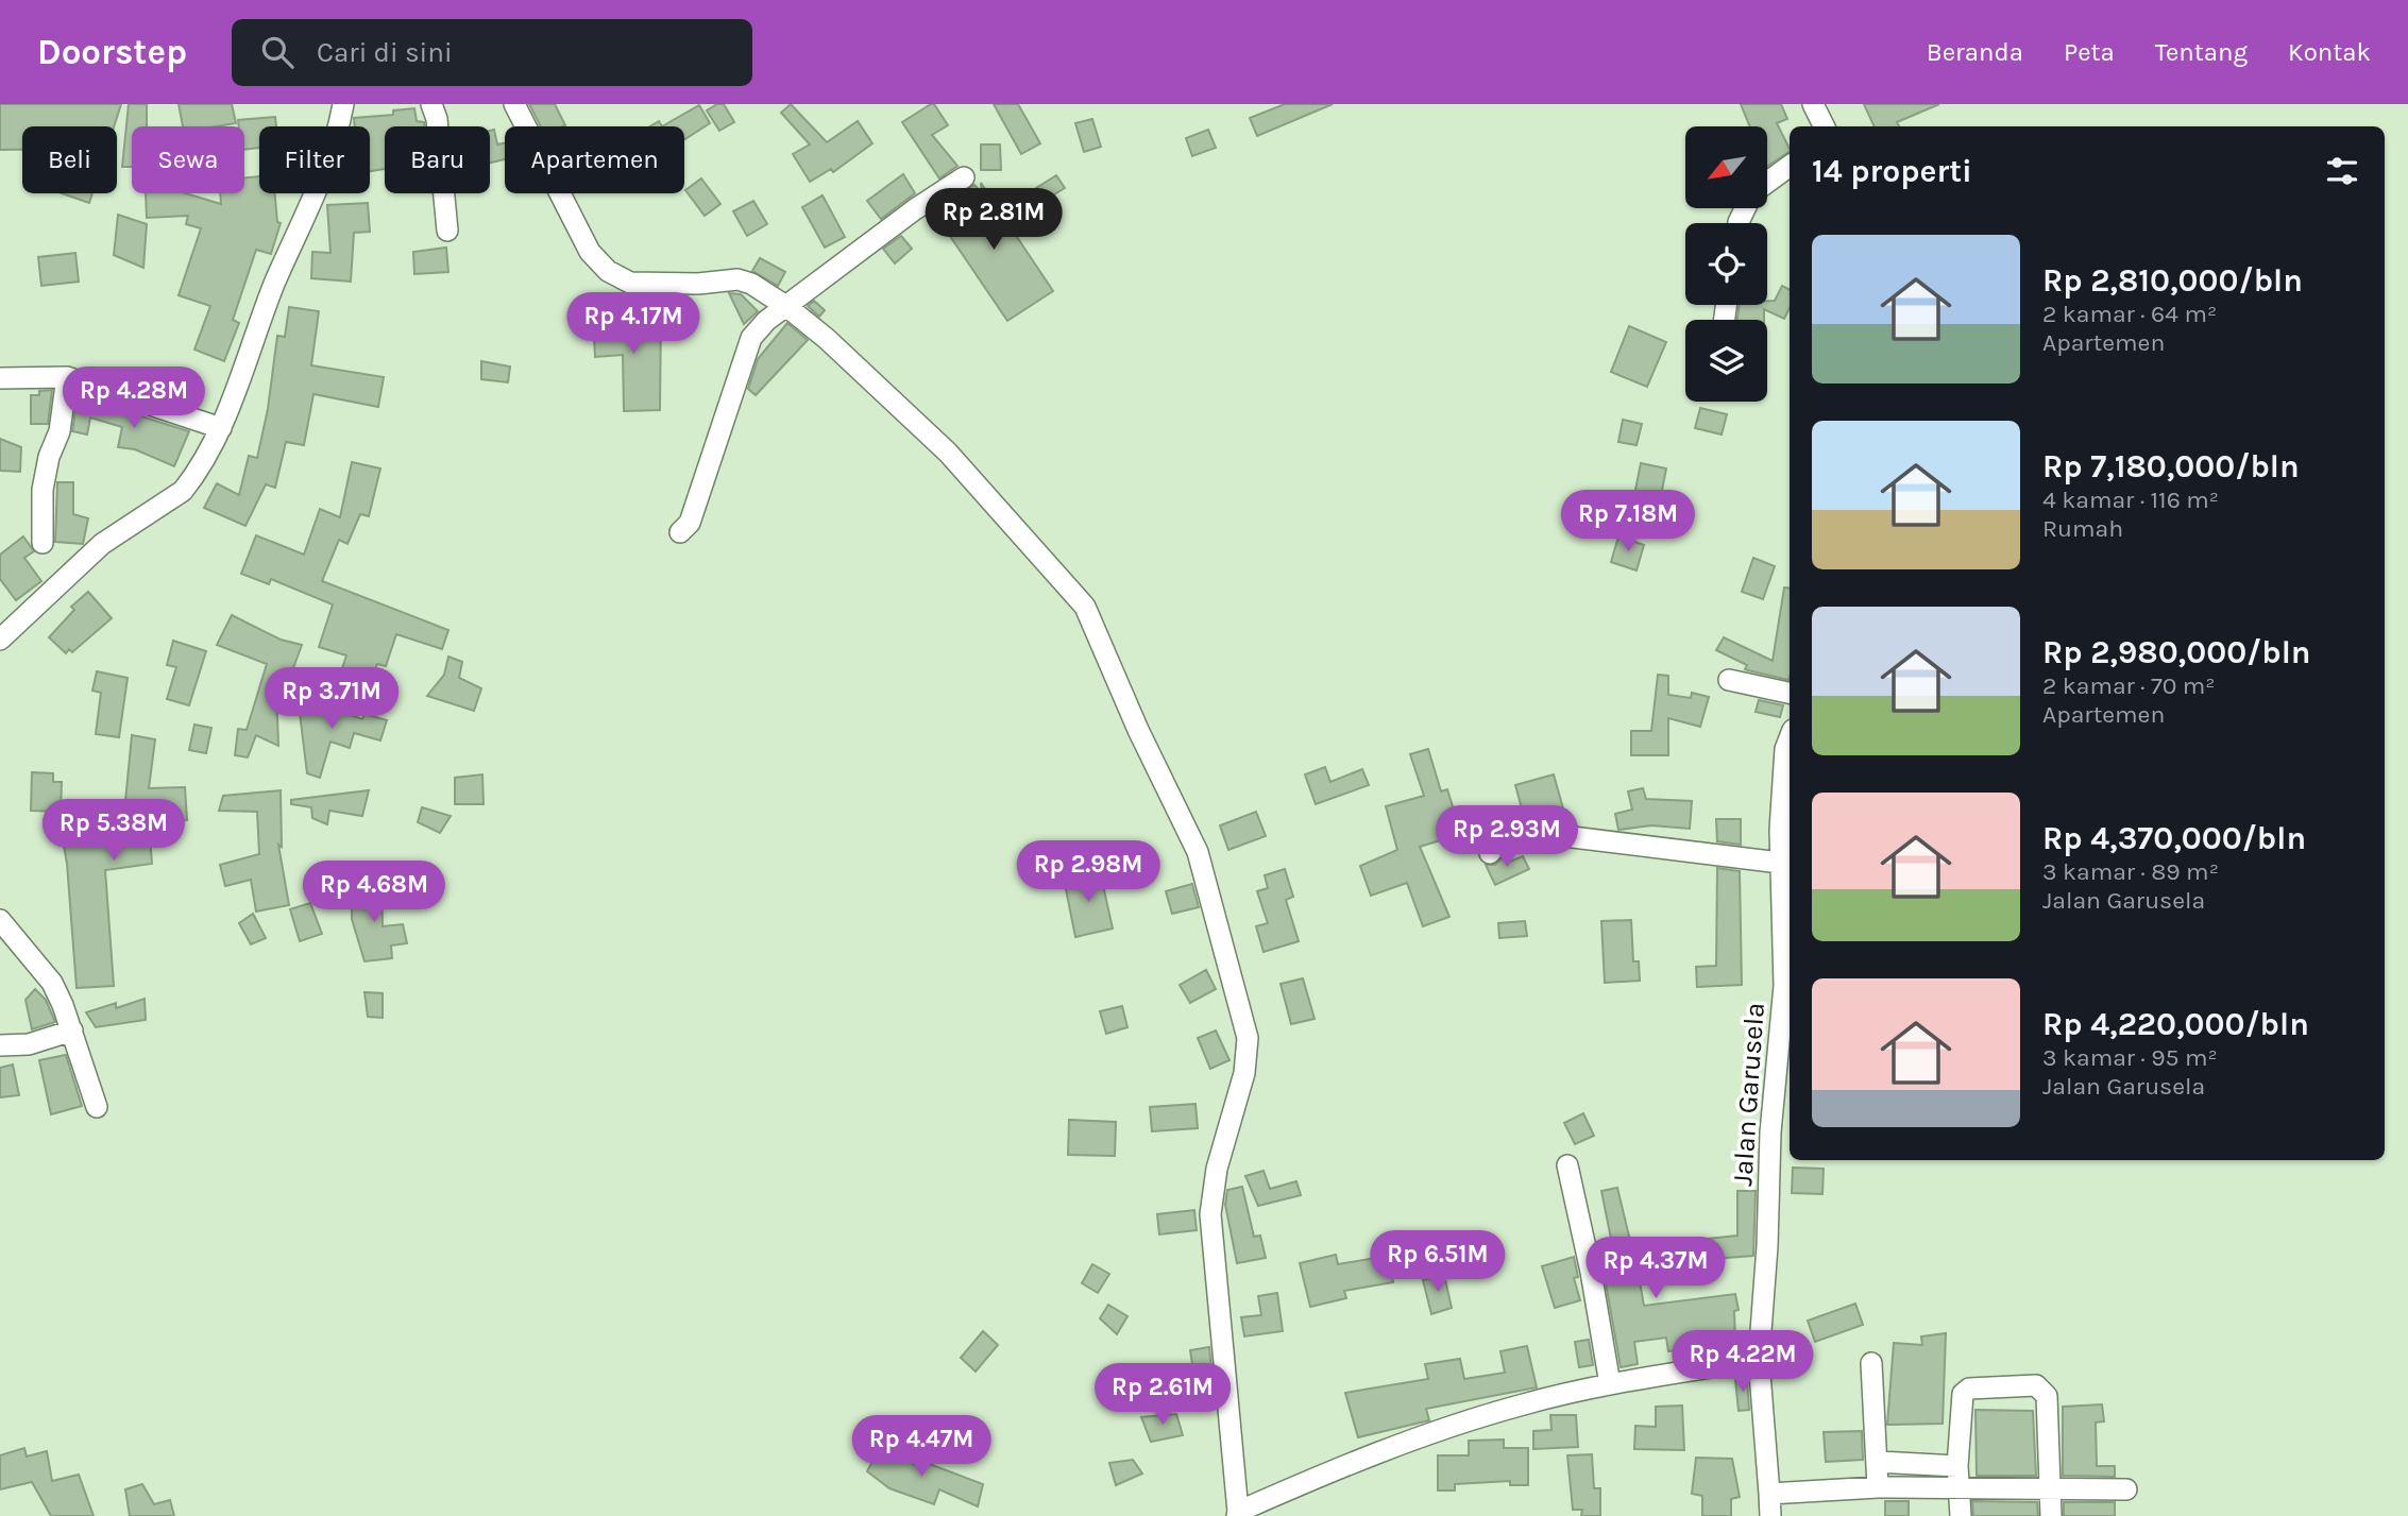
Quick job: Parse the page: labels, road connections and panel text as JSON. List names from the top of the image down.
{
  "streets": {
    "street": ["Jalan Garusela"]
  },
  "north": "bottom left",
  "page": {
    "header": "Doorstep",
    "search": "Cari di sini",
    "nav": [
      "Beranda",
      "Peta",
      "Tentang",
      "Kontak"
    ],
    "chip": [
      "Beli",
      "Sewa",
      "Filter",
      "Baru",
      "Apartemen"
    ],
    "heading": "14 properti",
    "price": [
      "Rp 2.81M",
      "Rp 4.17M",
      "Rp 4.28M",
      "Rp 7.18M",
      "Rp 3.71M",
      "Rp 5.38M",
      "Rp 2.93M",
      "Rp 2.98M",
      "Rp 4.68M",
      "Rp 6.51M",
      "Rp 4.37M",
      "Rp 4.22M",
      "Rp 2.61M",
      "Rp 4.47M"
    ],
    "list": [
      {
        "name": "Rp 2,810,000/bln",
        "note": "2 kamar · 64 m² · Apartemen"
      },
      {
        "name": "Rp 7,180,000/bln",
        "note": "4 kamar · 116 m² · Rumah"
      },
      {
        "name": "Rp 2,980,000/bln",
        "note": "2 kamar · 70 m² · Apartemen"
      },
      {
        "name": "Rp 4,370,000/bln",
        "note": "3 kamar · 89 m² · Jalan Garusela"
      },
      {
        "name": "Rp 4,220,000/bln",
        "note": "3 kamar · 95 m² · Jalan Garusela"
      }
    ]
  }
}
